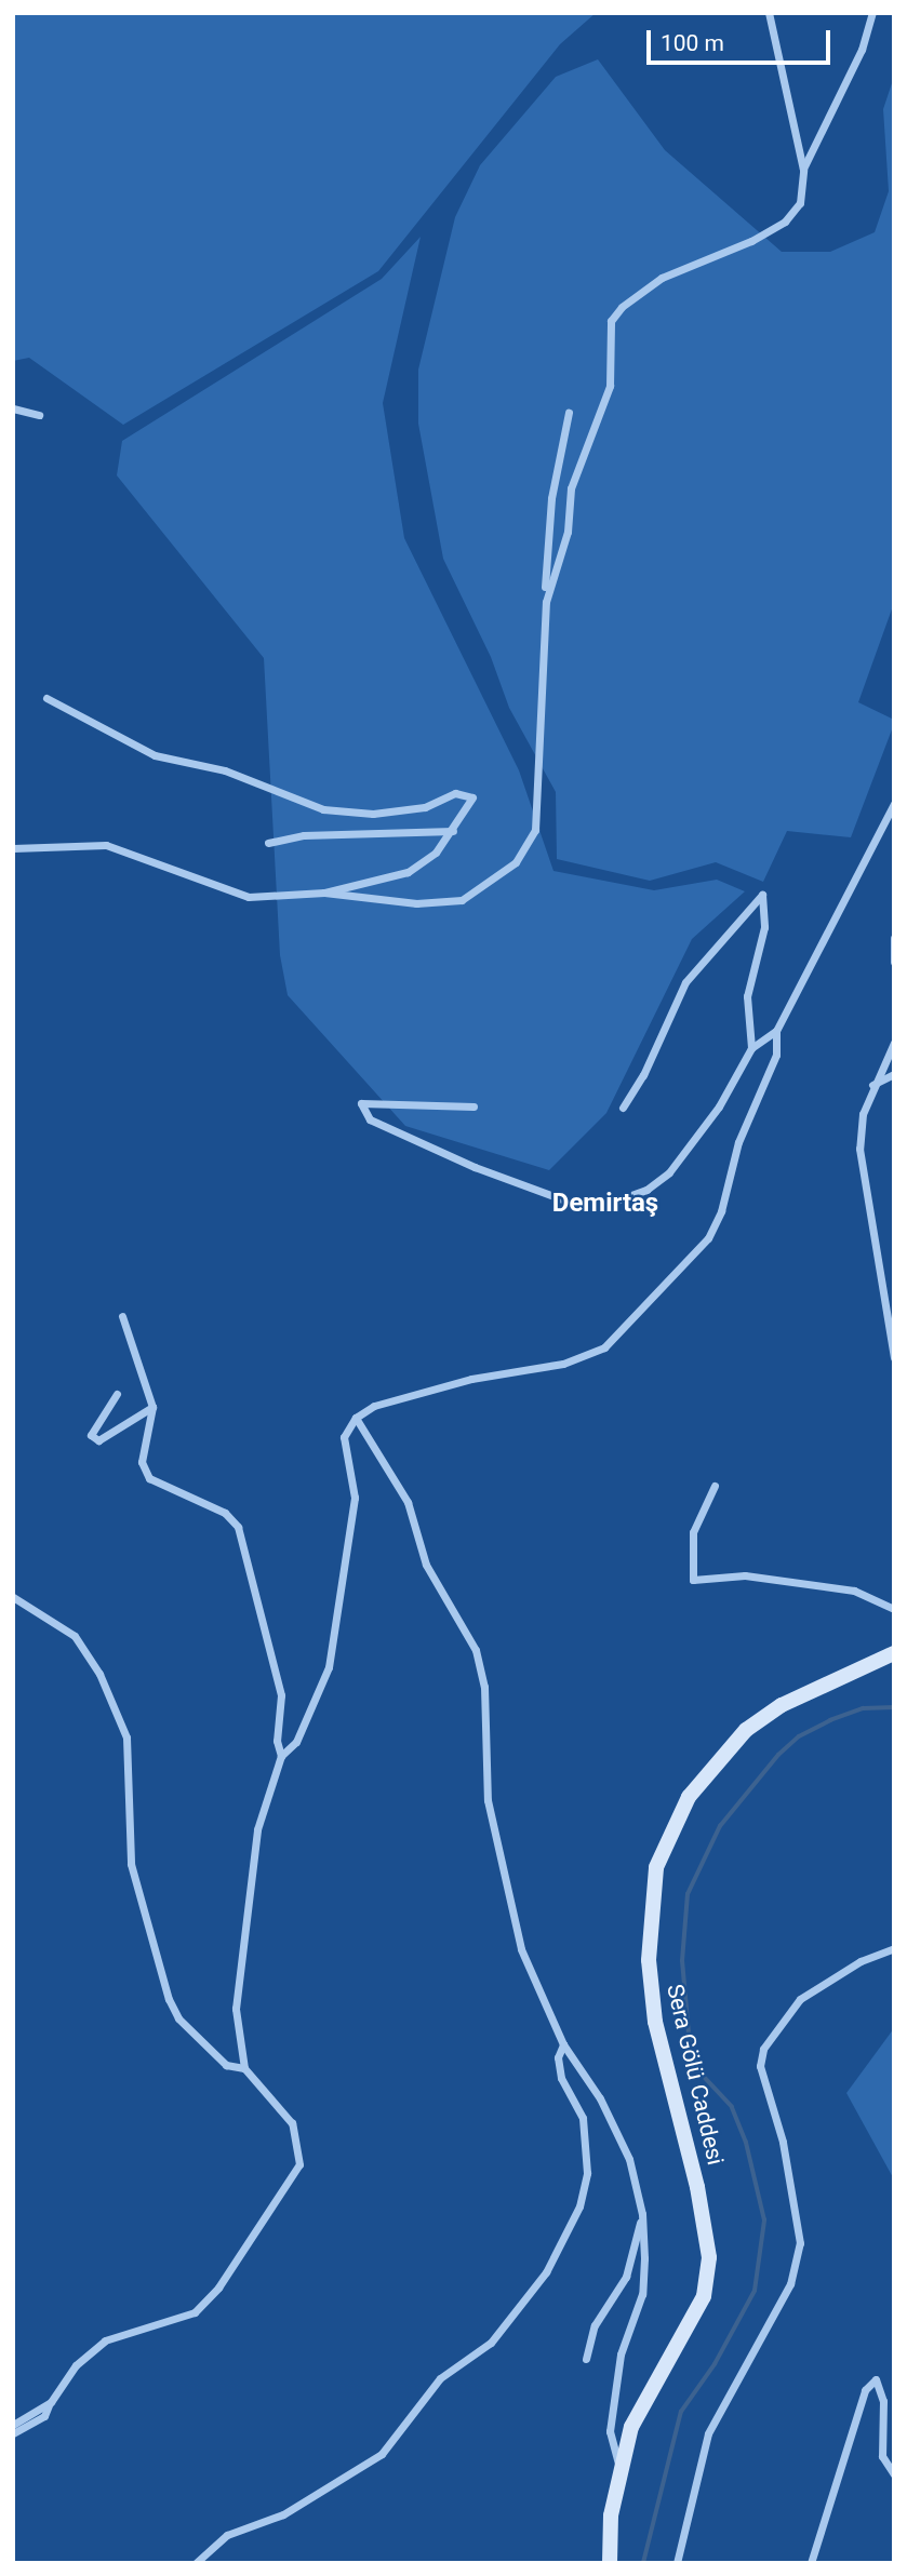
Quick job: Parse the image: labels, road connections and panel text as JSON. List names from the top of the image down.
{
  "streets": {
    "main road": ["Sera Gölü Caddesi"]
  },
  "districts": ["Demirtaş"],
  "scale_bar": "100 m"
}
